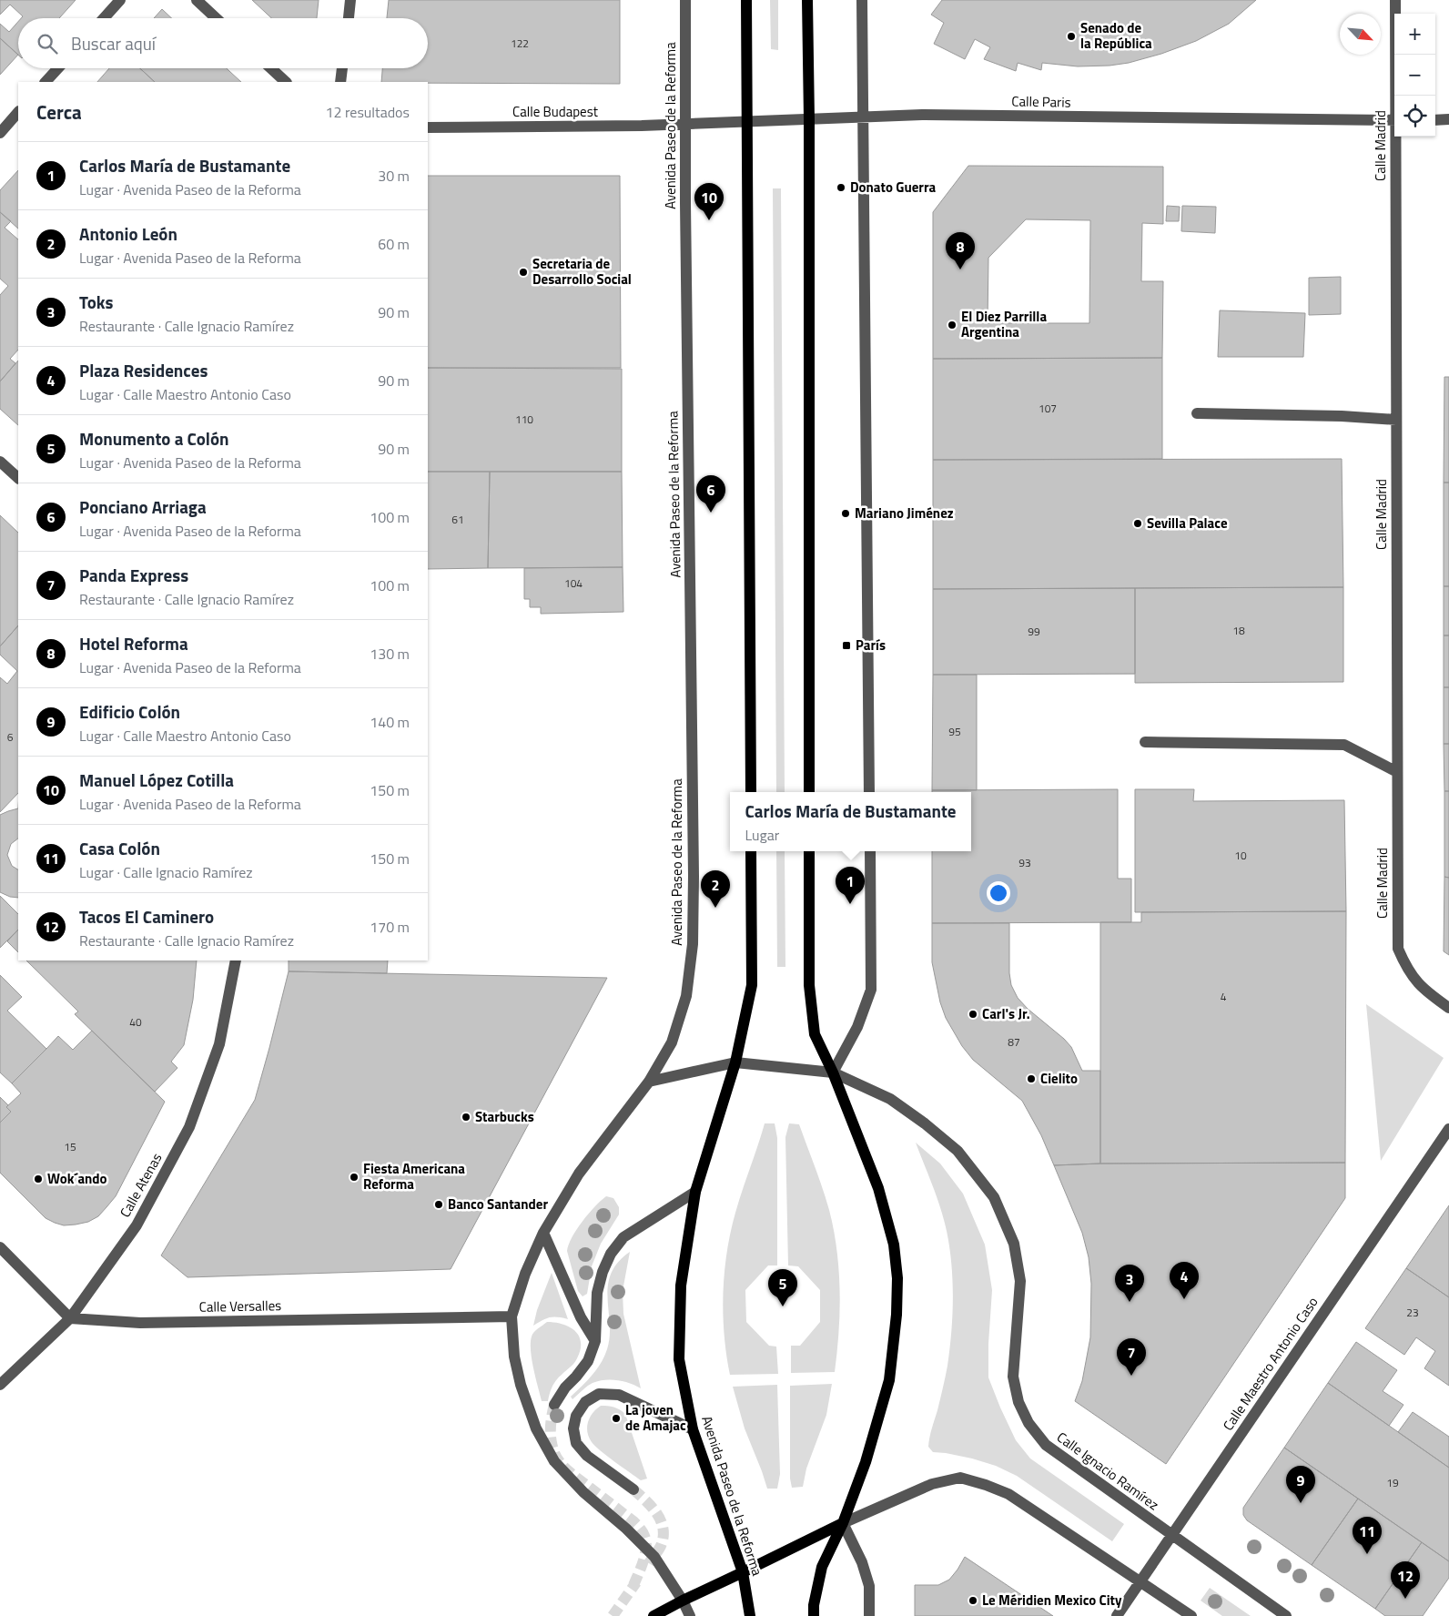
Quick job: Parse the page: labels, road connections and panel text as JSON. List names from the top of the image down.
{
  "streets": {
    "main road": ["Avenida Paseo de la Reforma"],
    "street": [
      "Calle Paris",
      "Calle Budapest",
      "Calle Madrid",
      "Calle Atenas",
      "Calle Versalles",
      "Calle Maestro Antonio Caso",
      "Calle Ignacio Ramírez"
    ]
  },
  "crossings": [
    ["Calle Paris", "Calle Budapest"],
    ["Calle Paris", "Avenida Paseo de la Reforma"],
    ["Calle Budapest", "Avenida Paseo de la Reforma"],
    ["Avenida Paseo de la Reforma", "Calle Versalles"],
    ["Avenida Paseo de la Reforma", "Calle Ignacio Ramírez"],
    ["Calle Atenas", "Calle Versalles"],
    ["Calle Maestro Antonio Caso", "Calle Ignacio Ramírez"]
  ],
  "places": {
    "other": [
      "Senado de la República",
      "Donato Guerra",
      "Secretaria de Desarrollo Social",
      "El Diez Parrilla Argentina",
      "Mariano Jiménez",
      "Sevilla Palace",
      "Carl's Jr.",
      "Cielito",
      "Starbucks",
      "Fiesta Americana Reforma",
      "Wok´ando",
      "Banco Santander",
      "La joven de Amajac",
      "Le Méridien Mexico City"
    ],
    "transit": ["París"]
  },
  "house_numbers": [
    "122",
    "107",
    "110",
    "61",
    "104",
    "18",
    "99",
    "95",
    "6",
    "10",
    "93",
    "4",
    "40",
    "87",
    "15",
    "23",
    "19"
  ],
  "north": "bottom right",
  "page": {
    "map_buttons": ["+", "−"],
    "search": "Buscar aquí",
    "heading": ["Cerca", "12 resultados"],
    "list": [
      {
        "mark": "1",
        "name": "Carlos María de Bustamante",
        "note": "Lugar · Avenida Paseo de la Reforma",
        "value": "30 m"
      },
      {
        "mark": "2",
        "name": "Antonio León",
        "note": "Lugar · Avenida Paseo de la Reforma",
        "value": "60 m"
      },
      {
        "mark": "3",
        "name": "Toks",
        "note": "Restaurante · Calle Ignacio Ramírez",
        "value": "90 m"
      },
      {
        "mark": "4",
        "name": "Plaza Residences",
        "note": "Lugar · Calle Maestro Antonio Caso",
        "value": "90 m"
      },
      {
        "mark": "5",
        "name": "Monumento a Colón",
        "note": "Lugar · Avenida Paseo de la Reforma",
        "value": "90 m"
      },
      {
        "mark": "6",
        "name": "Ponciano Arriaga",
        "note": "Lugar · Avenida Paseo de la Reforma",
        "value": "100 m"
      },
      {
        "mark": "7",
        "name": "Panda Express",
        "note": "Restaurante · Calle Ignacio Ramírez",
        "value": "100 m"
      },
      {
        "mark": "8",
        "name": "Hotel Reforma",
        "note": "Lugar · Avenida Paseo de la Reforma",
        "value": "130 m"
      },
      {
        "mark": "9",
        "name": "Edificio Colón",
        "note": "Lugar · Calle Maestro Antonio Caso",
        "value": "140 m"
      },
      {
        "mark": "10",
        "name": "Manuel López Cotilla",
        "note": "Lugar · Avenida Paseo de la Reforma",
        "value": "150 m"
      },
      {
        "mark": "11",
        "name": "Casa Colón",
        "note": "Lugar · Calle Ignacio Ramírez",
        "value": "150 m"
      },
      {
        "mark": "12",
        "name": "Tacos El Caminero",
        "note": "Restaurante · Calle Ignacio Ramírez",
        "value": "170 m"
      }
    ],
    "pins": [
      "10",
      "8",
      "6",
      "1",
      "2",
      "4",
      "3",
      "5",
      "7",
      "9",
      "11",
      "12"
    ],
    "popup": ["Carlos María de Bustamante", "Lugar"]
  }
}
